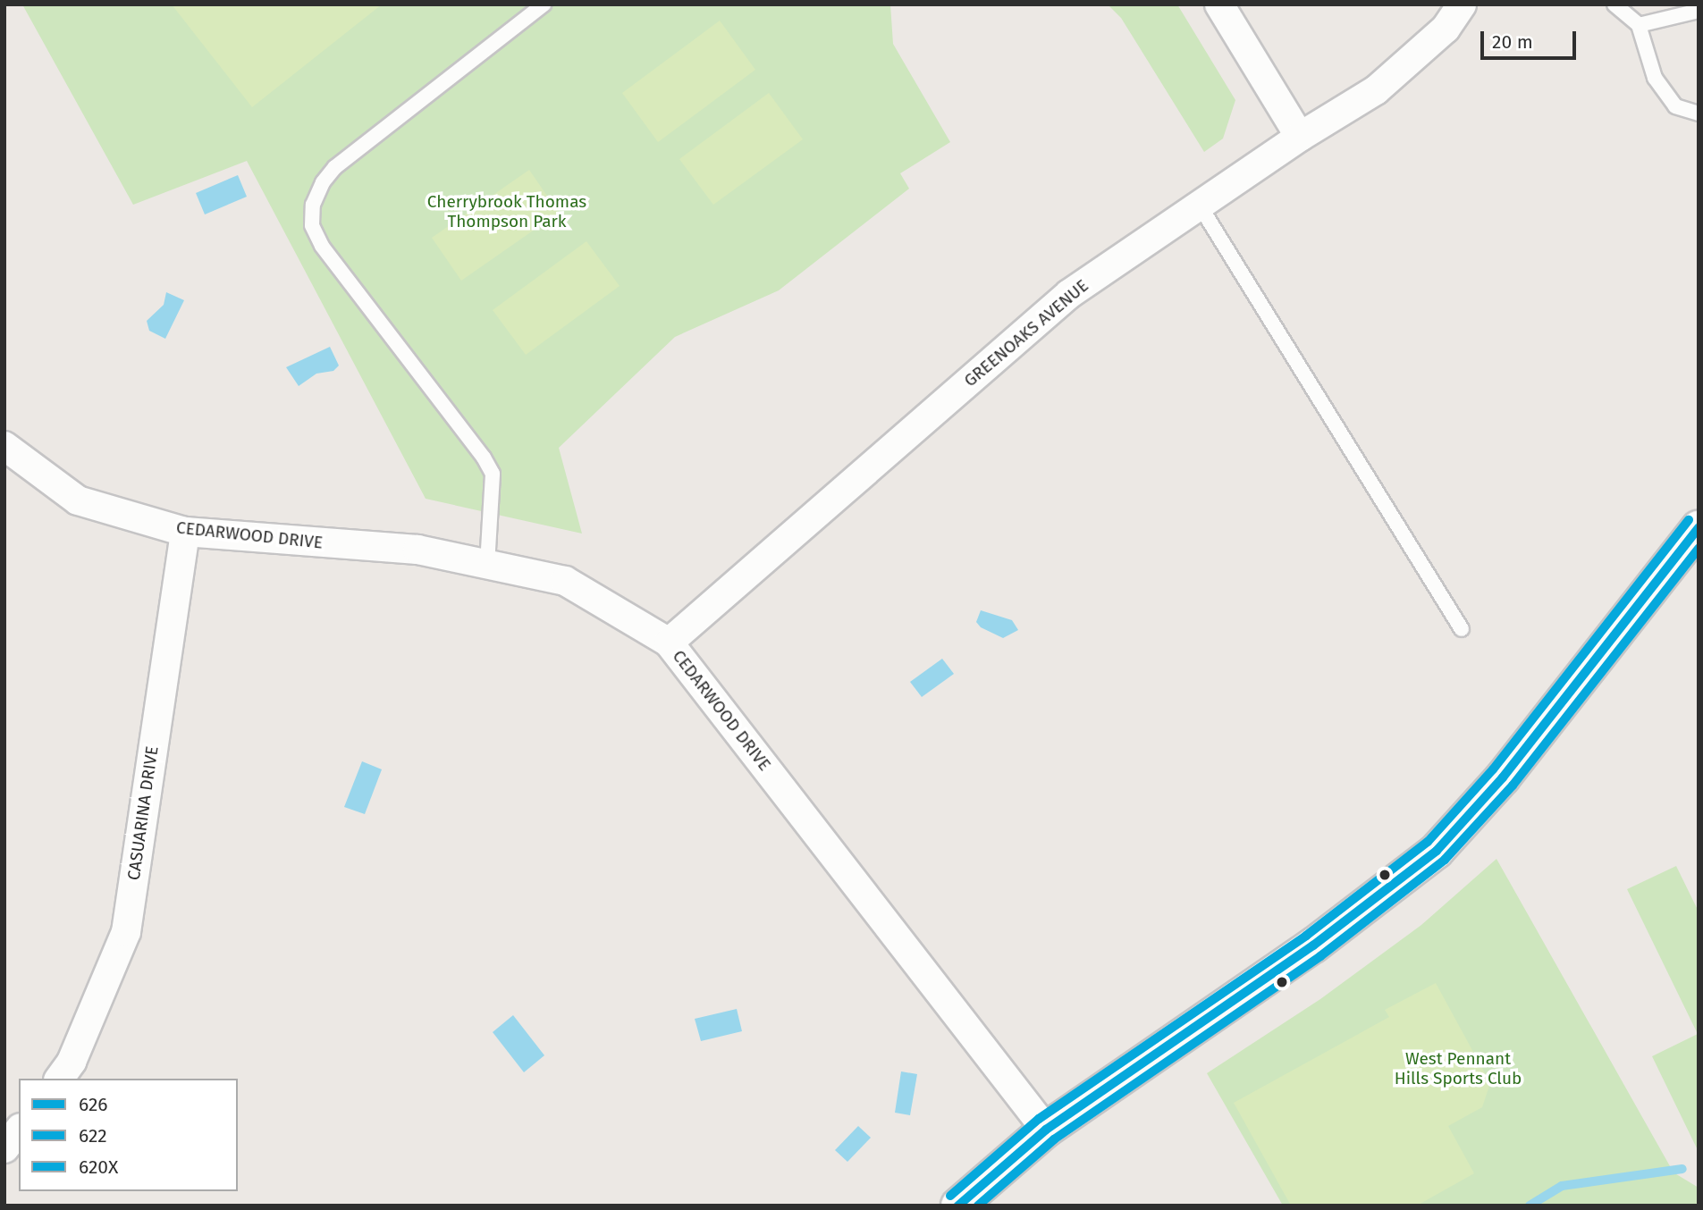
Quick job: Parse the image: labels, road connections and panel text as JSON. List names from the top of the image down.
{
  "streets": {
    "street": ["GREENOAKS AVENUE", "CEDARWOOD DRIVE", "CASUARINA DRIVE"]
  },
  "crossings": [
    ["GREENOAKS AVENUE", "CEDARWOOD DRIVE"],
    ["CEDARWOOD DRIVE", "CASUARINA DRIVE"]
  ],
  "parks": ["Cherrybrook Thomas Thompson Park", "West Pennant Hills Sports Club"],
  "lines": ["transit line 620X", "transit line 626", "transit line 622"],
  "legend": ["626", "622", "620X"],
  "scale_bar": "20 m"
}
